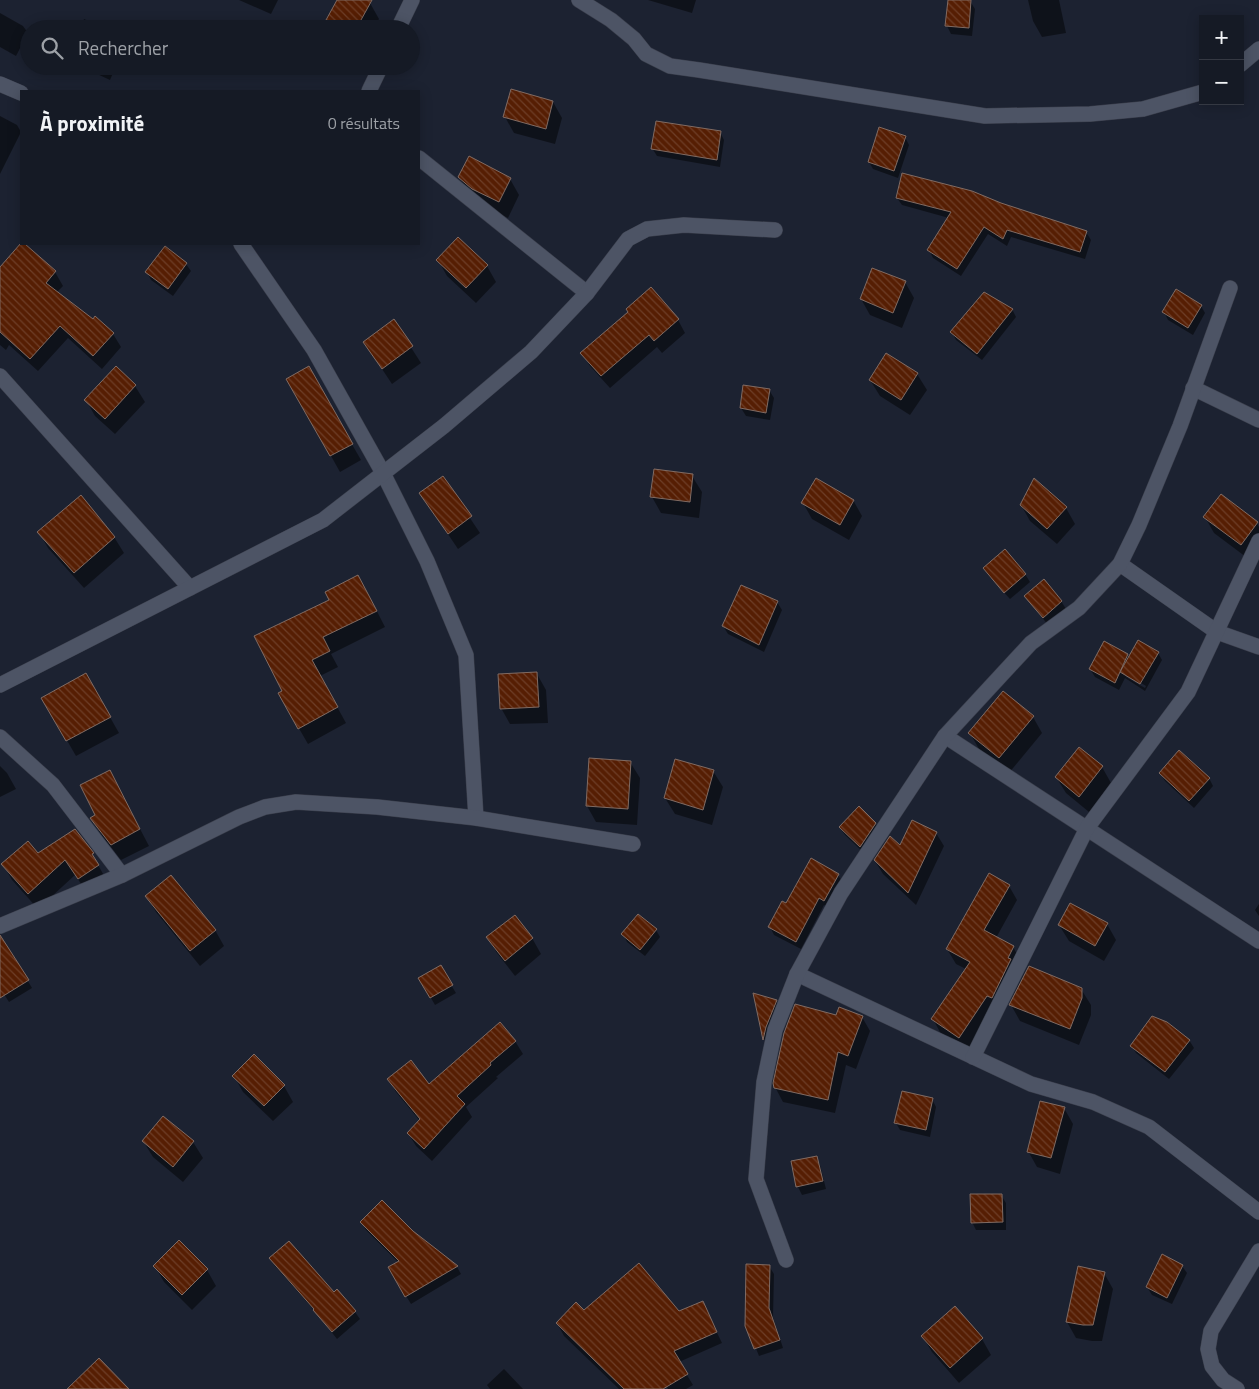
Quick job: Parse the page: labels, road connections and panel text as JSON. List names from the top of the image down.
{
  "page": {
    "map_buttons": ["+", "−"],
    "search": "Rechercher",
    "heading": ["À proximité", "0 résultats"]
  }
}
